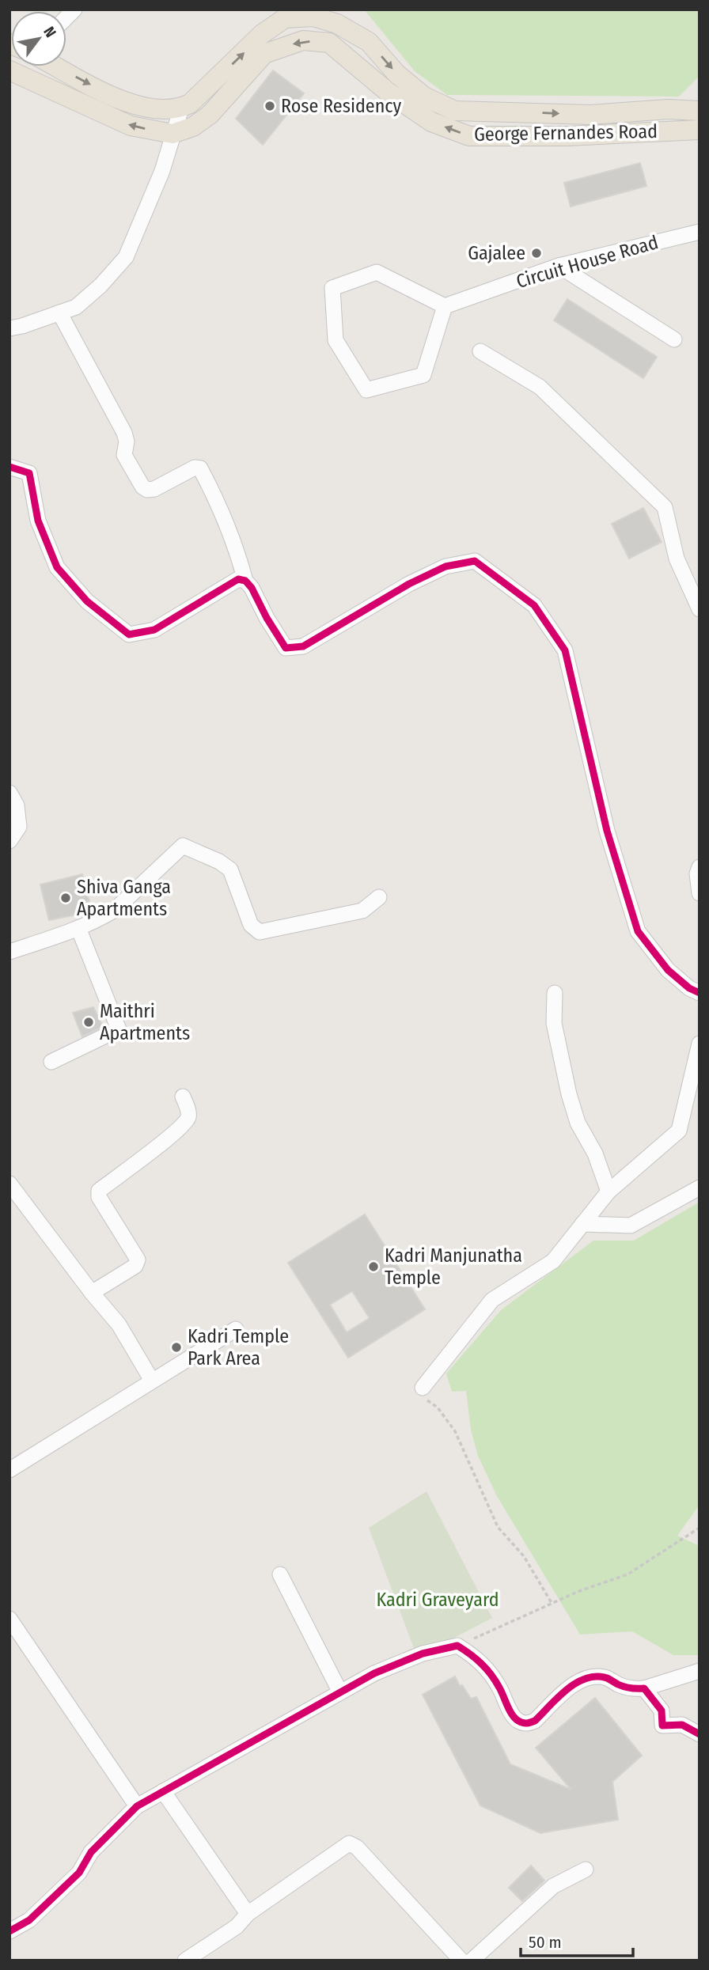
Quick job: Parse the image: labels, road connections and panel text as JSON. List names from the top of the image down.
{
  "streets": {
    "main road": ["George Fernandes Road"],
    "street": ["Circuit House Road"]
  },
  "parks": ["Kadri Graveyard"],
  "places": [
    "Rose Residency",
    "Gajalee",
    "Shiva Ganga Apartments",
    "Maithri Apartments",
    "Kadri Manjunatha Temple",
    "Kadri Temple Park Area"
  ],
  "scale_bar": "50 m",
  "north": "top right"
}
